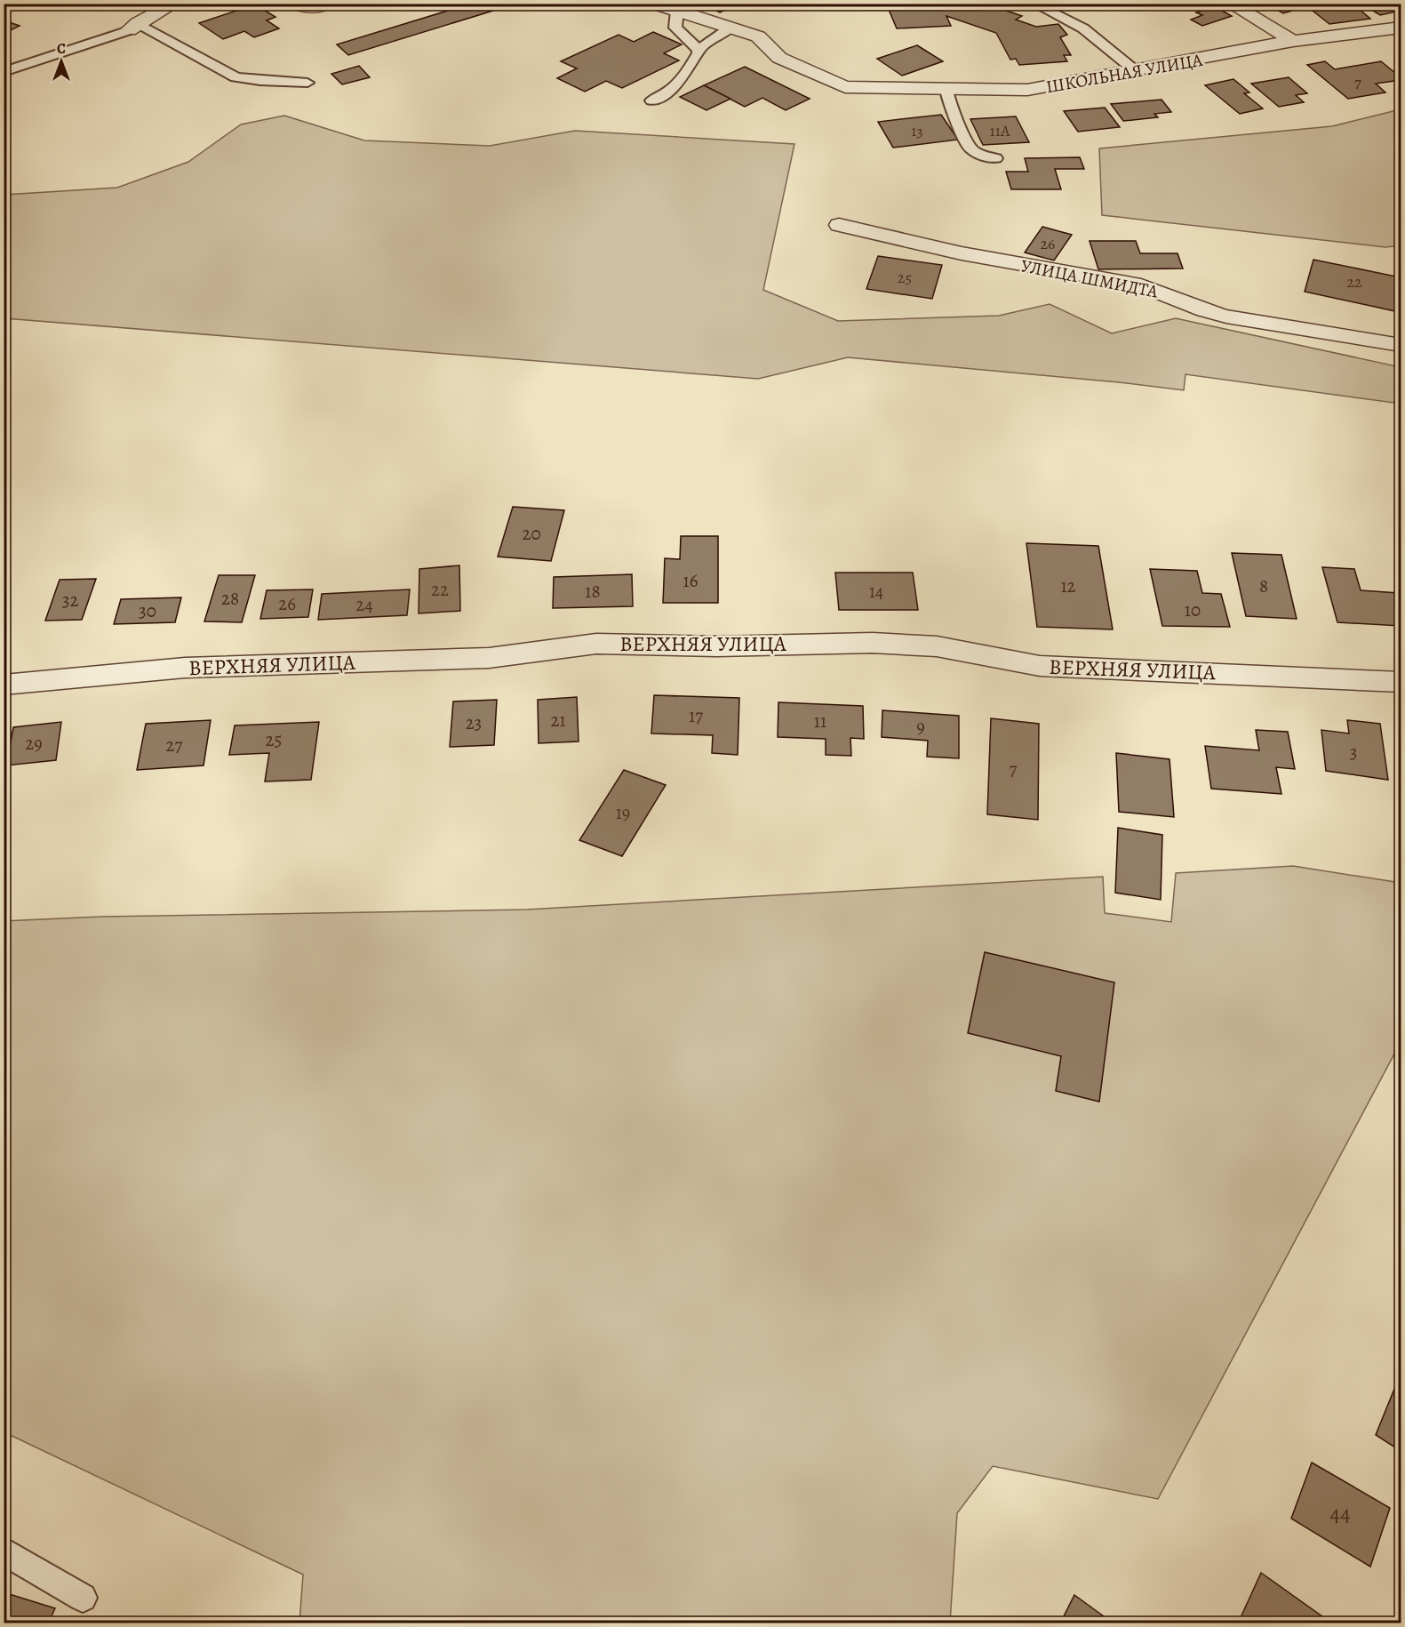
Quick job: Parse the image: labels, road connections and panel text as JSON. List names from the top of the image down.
{
  "streets": {
    "street": ["ШКОЛЬНАЯ УЛИЦА", "УЛИЦА ШМИДТА", "ВЕРХНЯЯ УЛИЦА"]
  },
  "house_numbers": [
    "7",
    "13",
    "11А",
    "26",
    "25",
    "22",
    "20",
    "16",
    "12",
    "8",
    "22",
    "18",
    "14",
    "28",
    "32",
    "26",
    "24",
    "10",
    "30",
    "17",
    "21",
    "11",
    "23",
    "9",
    "25",
    "29",
    "27",
    "3",
    "7",
    "19",
    "44"
  ],
  "north": "top"
}
